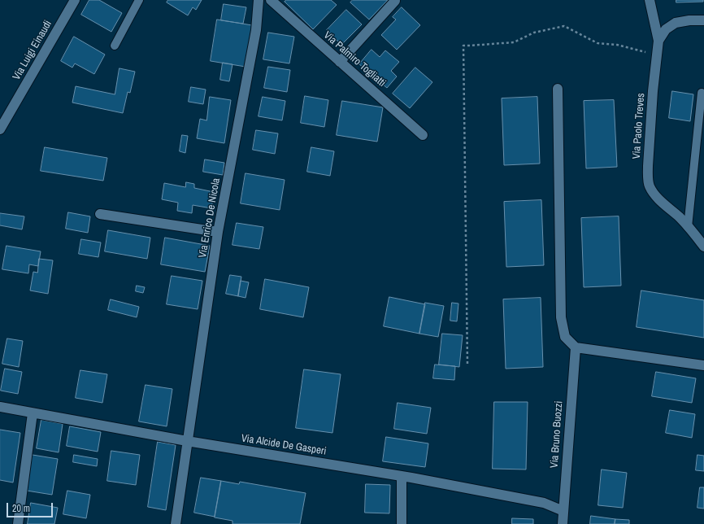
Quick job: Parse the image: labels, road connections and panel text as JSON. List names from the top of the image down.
{
  "streets": {
    "street": [
      "Via Luigi Einaudi",
      "Via Palmiro Togliatti",
      "Via Paolo Treves",
      "Via Enrico De Nicola",
      "Via Bruno Buozzi",
      "Via Alcide De Gasperi"
    ]
  },
  "crossings": [
    ["Via Enrico De Nicola", "Via Alcide De Gasperi"],
    ["Via Bruno Buozzi", "Via Alcide De Gasperi"]
  ],
  "scale_bar": "20 m"
}
